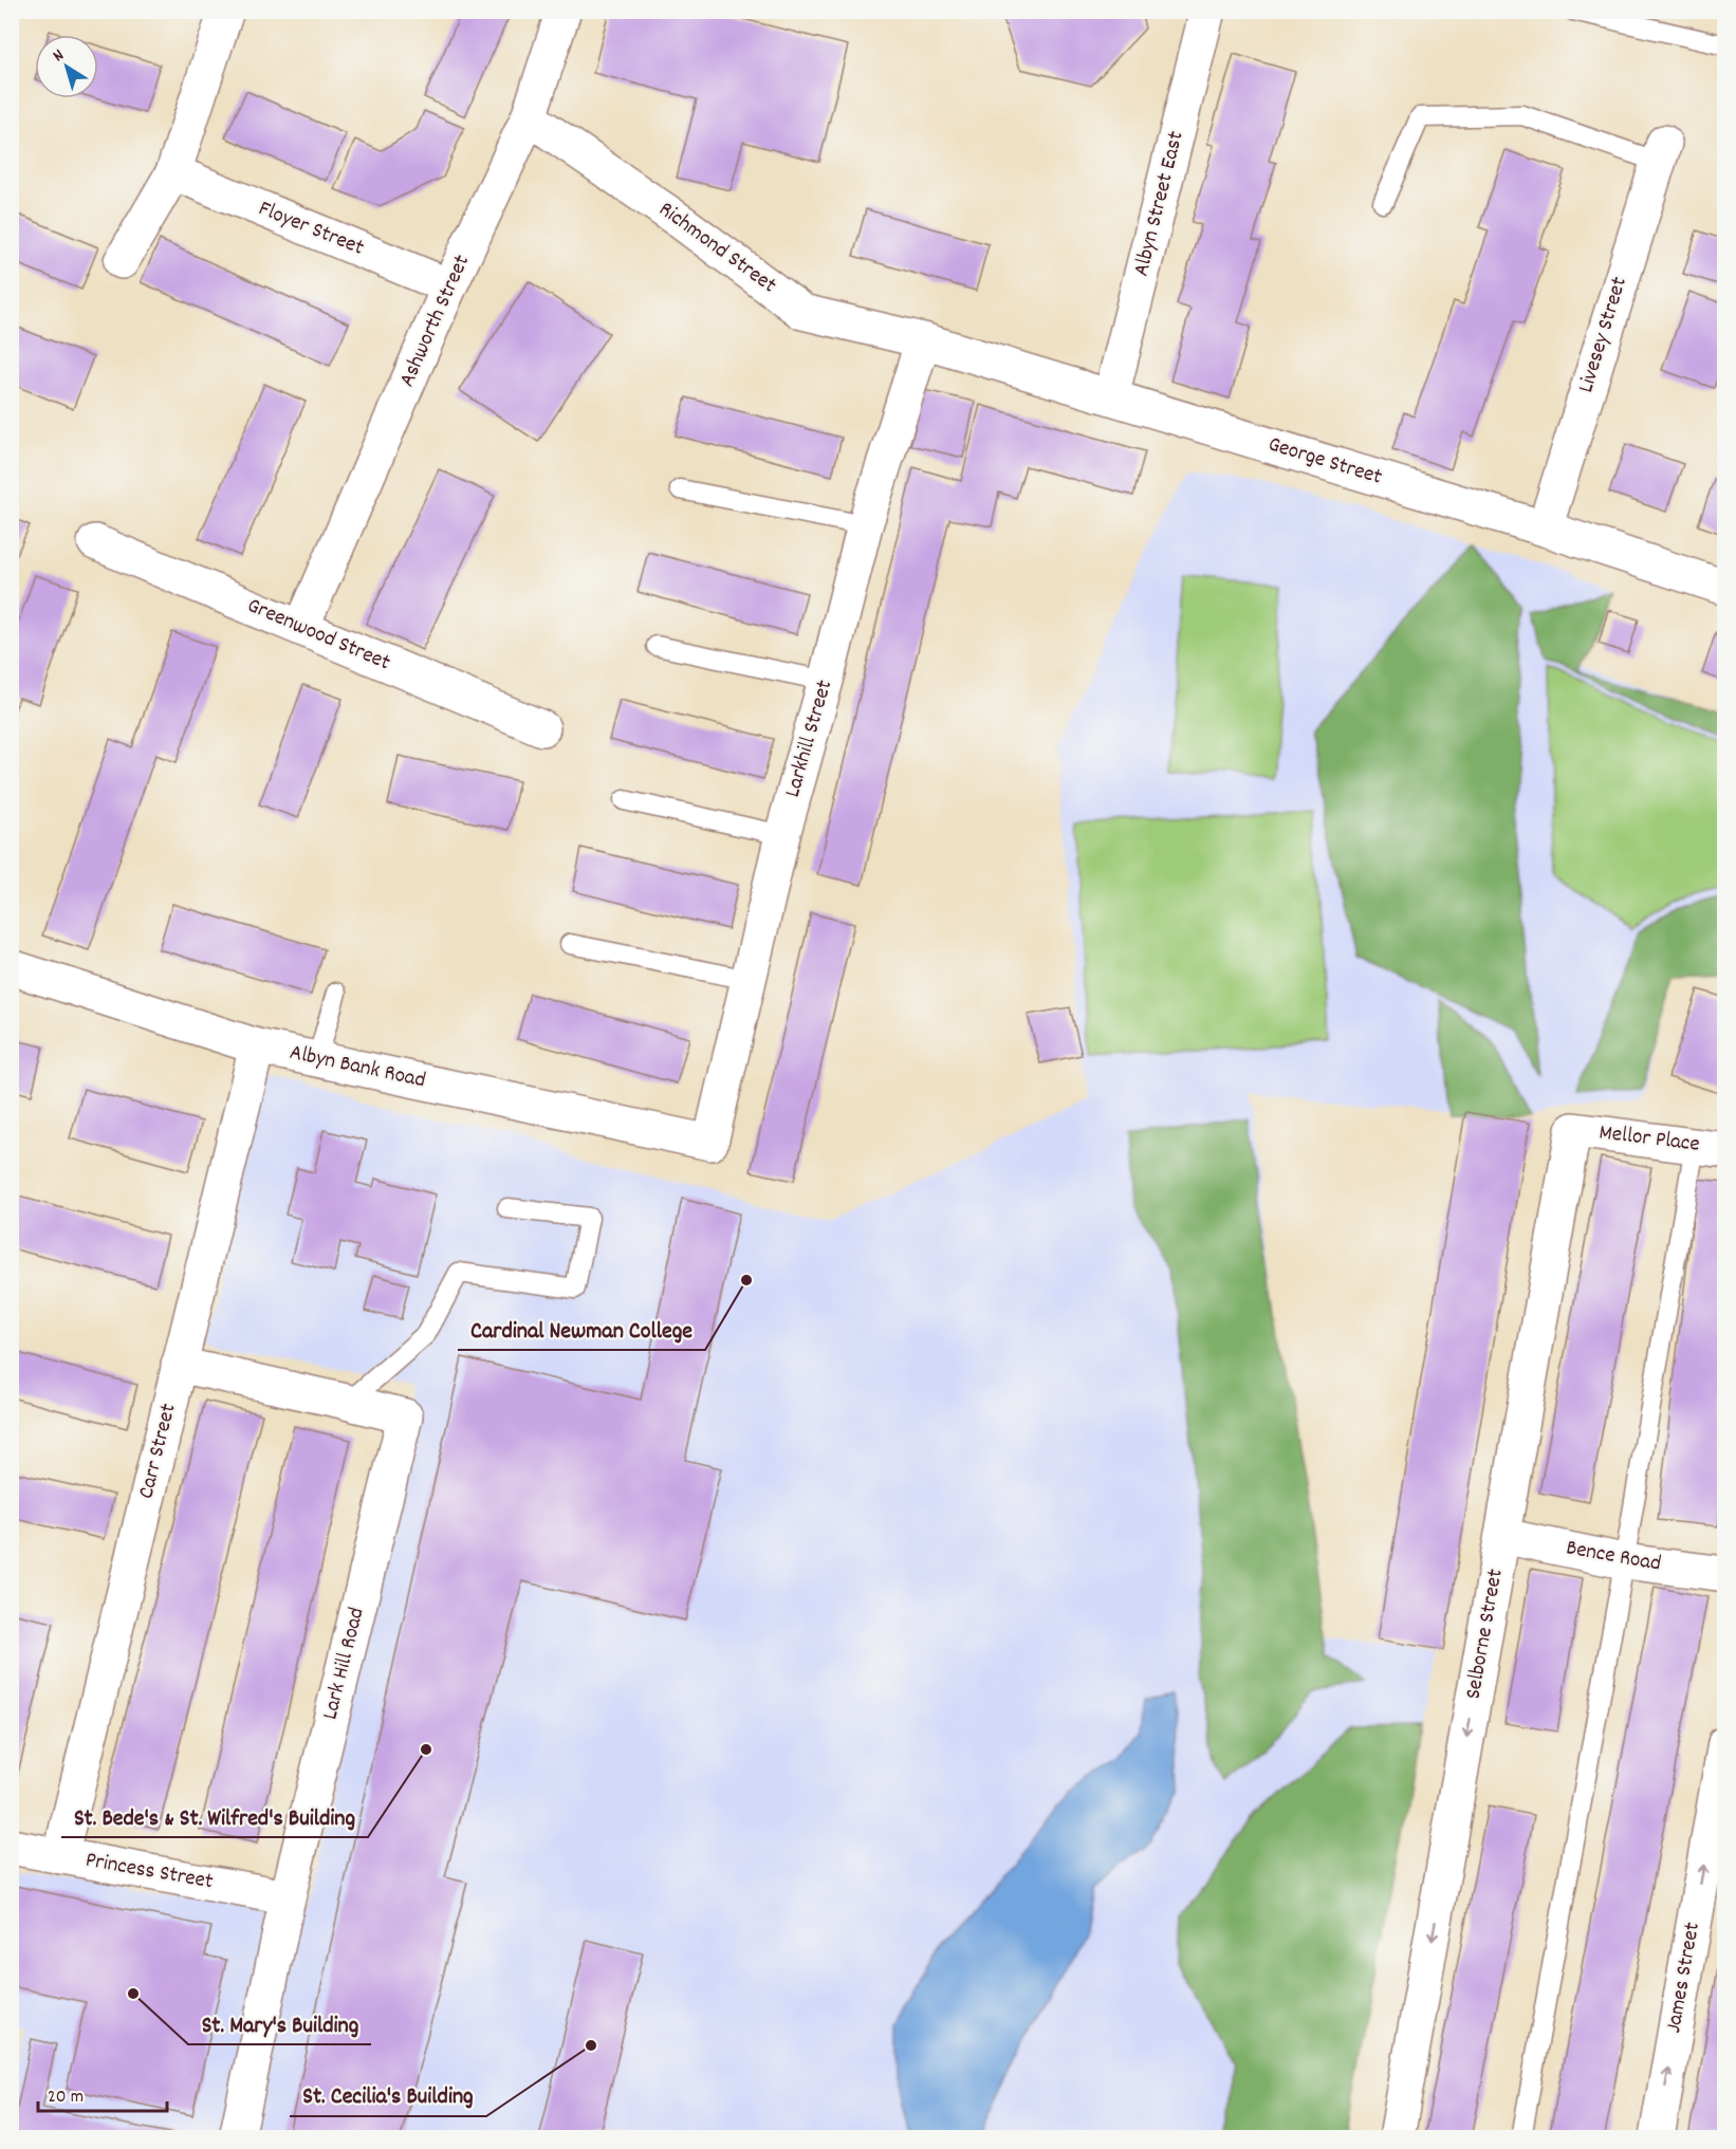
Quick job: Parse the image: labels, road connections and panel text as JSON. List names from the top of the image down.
{
  "streets": {
    "street": [
      "Albyn Street East",
      "Floyer Street",
      "Richmond Street",
      "Ashworth Street",
      "Livesey Street",
      "George Street",
      "Greenwood Street",
      "Larkhill Street",
      "Albyn Bank Road",
      "Mellor Place",
      "Carr Street",
      "Bence Road",
      "Selborne Street",
      "Lark Hill Road",
      "Princess Street",
      "James Street"
    ]
  },
  "crossings": [
    ["Albyn Street East", "George Street"],
    ["Floyer Street", "Ashworth Street"],
    ["Richmond Street", "Ashworth Street"],
    ["Richmond Street", "George Street"],
    ["Richmond Street", "Larkhill Street"],
    ["Ashworth Street", "Greenwood Street"],
    ["Livesey Street", "George Street"],
    ["George Street", "Larkhill Street"],
    ["Larkhill Street", "Albyn Bank Road"],
    ["Albyn Bank Road", "Carr Street"],
    ["Mellor Place", "Selborne Street"],
    ["Carr Street", "Lark Hill Road"],
    ["Carr Street", "Princess Street"],
    ["Bence Road", "Selborne Street"],
    ["Lark Hill Road", "Princess Street"]
  ],
  "one_way": ["Selborne Street", "James Street"],
  "places": [
    "Cardinal Newman College",
    "St. Bede's & St. Wilfred's Building",
    "St. Mary's Building",
    "St. Cecilia's Building"
  ],
  "scale_bar": "20 m",
  "north": "top left"
}
